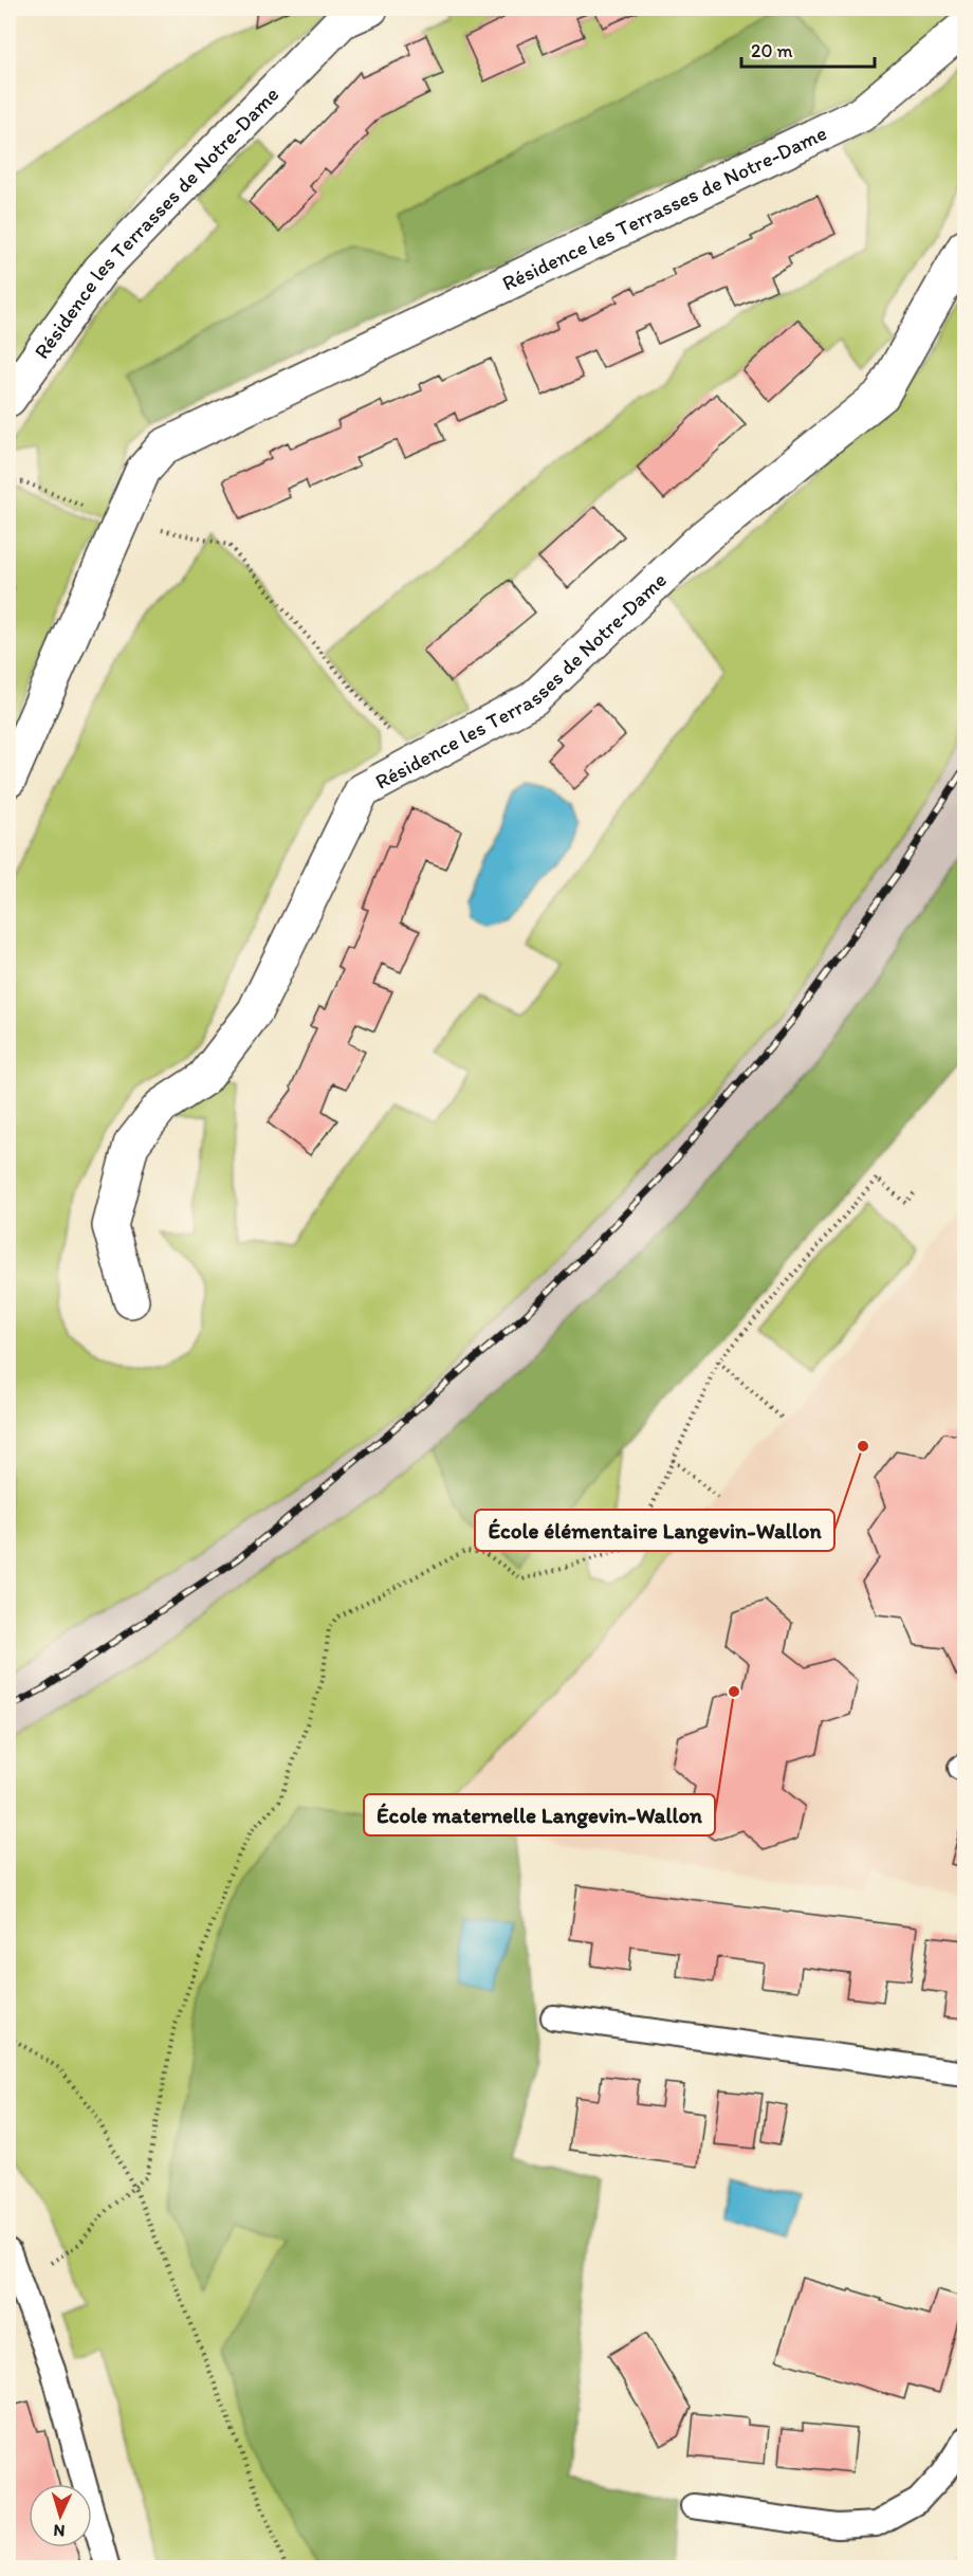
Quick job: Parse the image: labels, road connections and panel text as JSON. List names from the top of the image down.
{
  "streets": {
    "street": ["Résidence les Terrasses de Notre-Dame"]
  },
  "places": ["École élémentaire Langevin-Wallon", "École maternelle Langevin-Wallon"],
  "scale_bar": "20 m",
  "north": "bottom"
}
